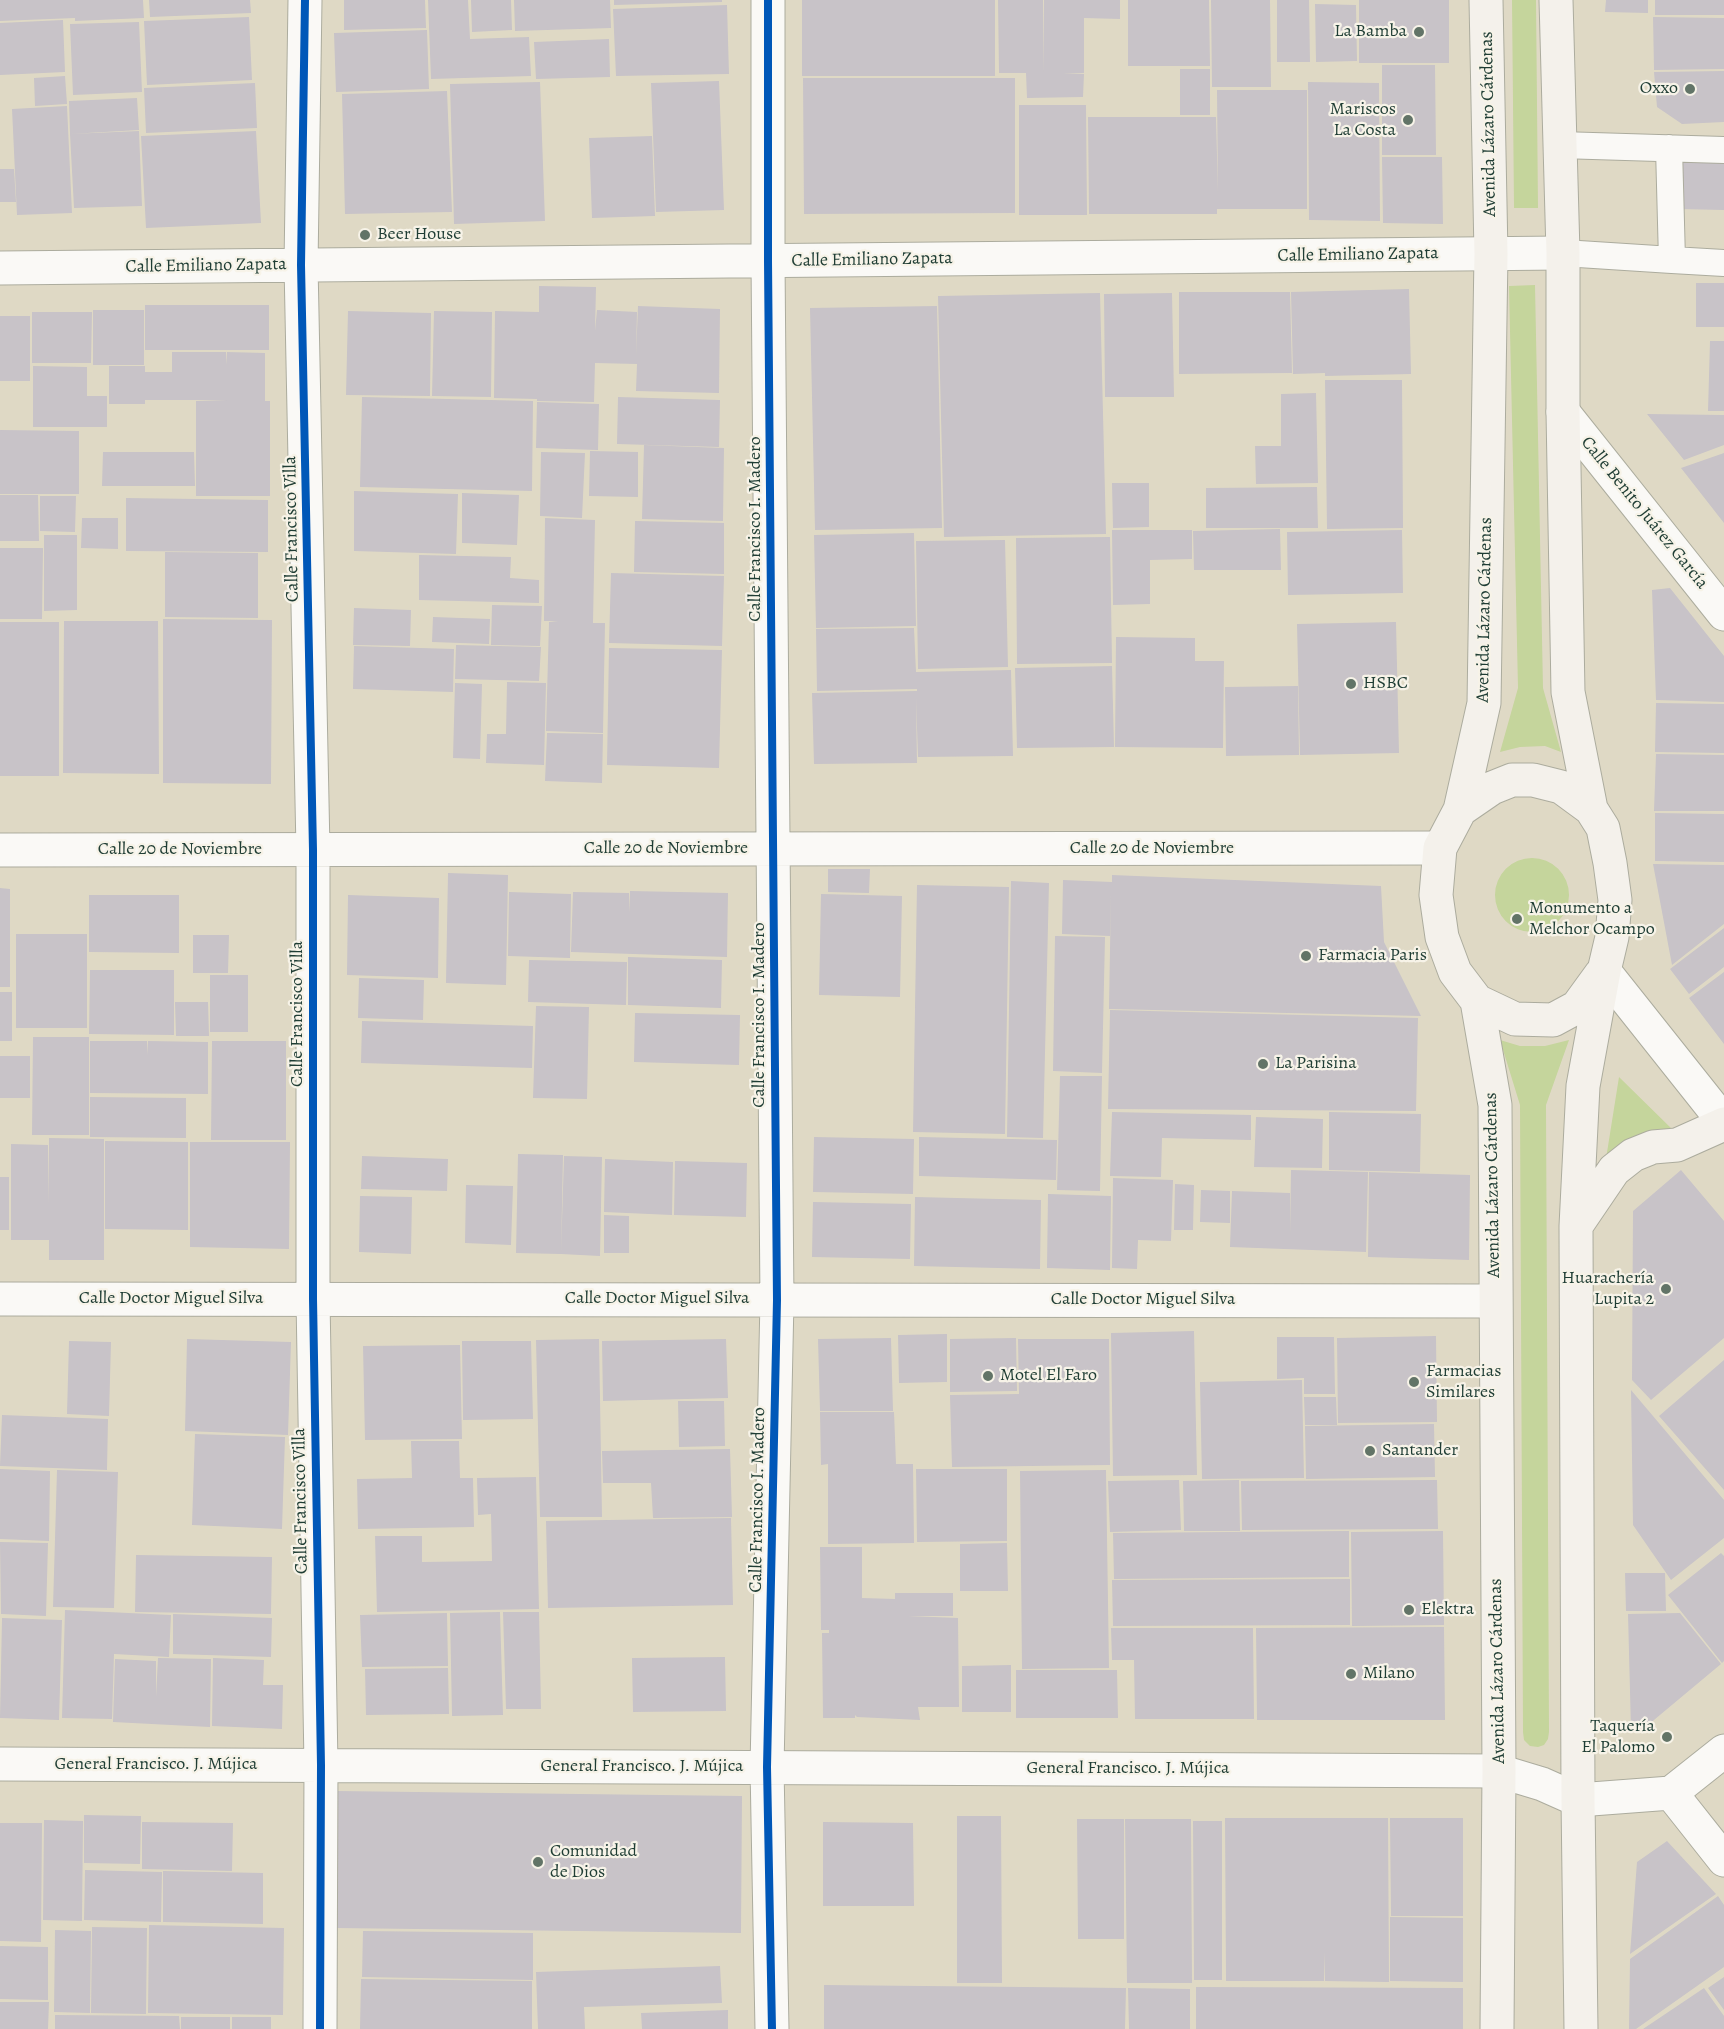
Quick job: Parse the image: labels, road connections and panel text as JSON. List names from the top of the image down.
{
  "streets": {
    "main road": ["Avenida Lázaro Cárdenas"],
    "street": [
      "Calle Emiliano Zapata",
      "Calle Benito Juárez García",
      "Calle Francisco Villa",
      "Calle Francisco I. Madero",
      "Calle 20 de Noviembre",
      "Calle Doctor Miguel Silva",
      "General Francisco. J. Mújica"
    ]
  },
  "crossings": [
    ["Avenida Lázaro Cárdenas", "Calle Emiliano Zapata"],
    ["Avenida Lázaro Cárdenas", "Calle 20 de Noviembre"],
    ["Avenida Lázaro Cárdenas", "Calle Doctor Miguel Silva"],
    ["Avenida Lázaro Cárdenas", "General Francisco. J. Mújica"],
    ["Calle Emiliano Zapata", "Calle Francisco Villa"],
    ["Calle Emiliano Zapata", "Calle Francisco I. Madero"],
    ["Calle Francisco Villa", "Calle 20 de Noviembre"],
    ["Calle Francisco Villa", "Calle Doctor Miguel Silva"],
    ["Calle Francisco Villa", "General Francisco. J. Mújica"],
    ["Calle Francisco I. Madero", "Calle 20 de Noviembre"],
    ["Calle Francisco I. Madero", "Calle Doctor Miguel Silva"],
    ["Calle Francisco I. Madero", "General Francisco. J. Mújica"]
  ],
  "places": [
    "La Bamba",
    "Oxxo",
    "Mariscos La Costa",
    "Beer House",
    "HSBC",
    "Monumento a Melchor Ocampo",
    "Farmacia Paris",
    "La Parisina",
    "Huarachería Lupita 2",
    "Motel El Faro",
    "Farmacias Similares",
    "Santander",
    "Elektra",
    "Milano",
    "Taquería El Palomo",
    "Comunidad de Dios"
  ]
}
